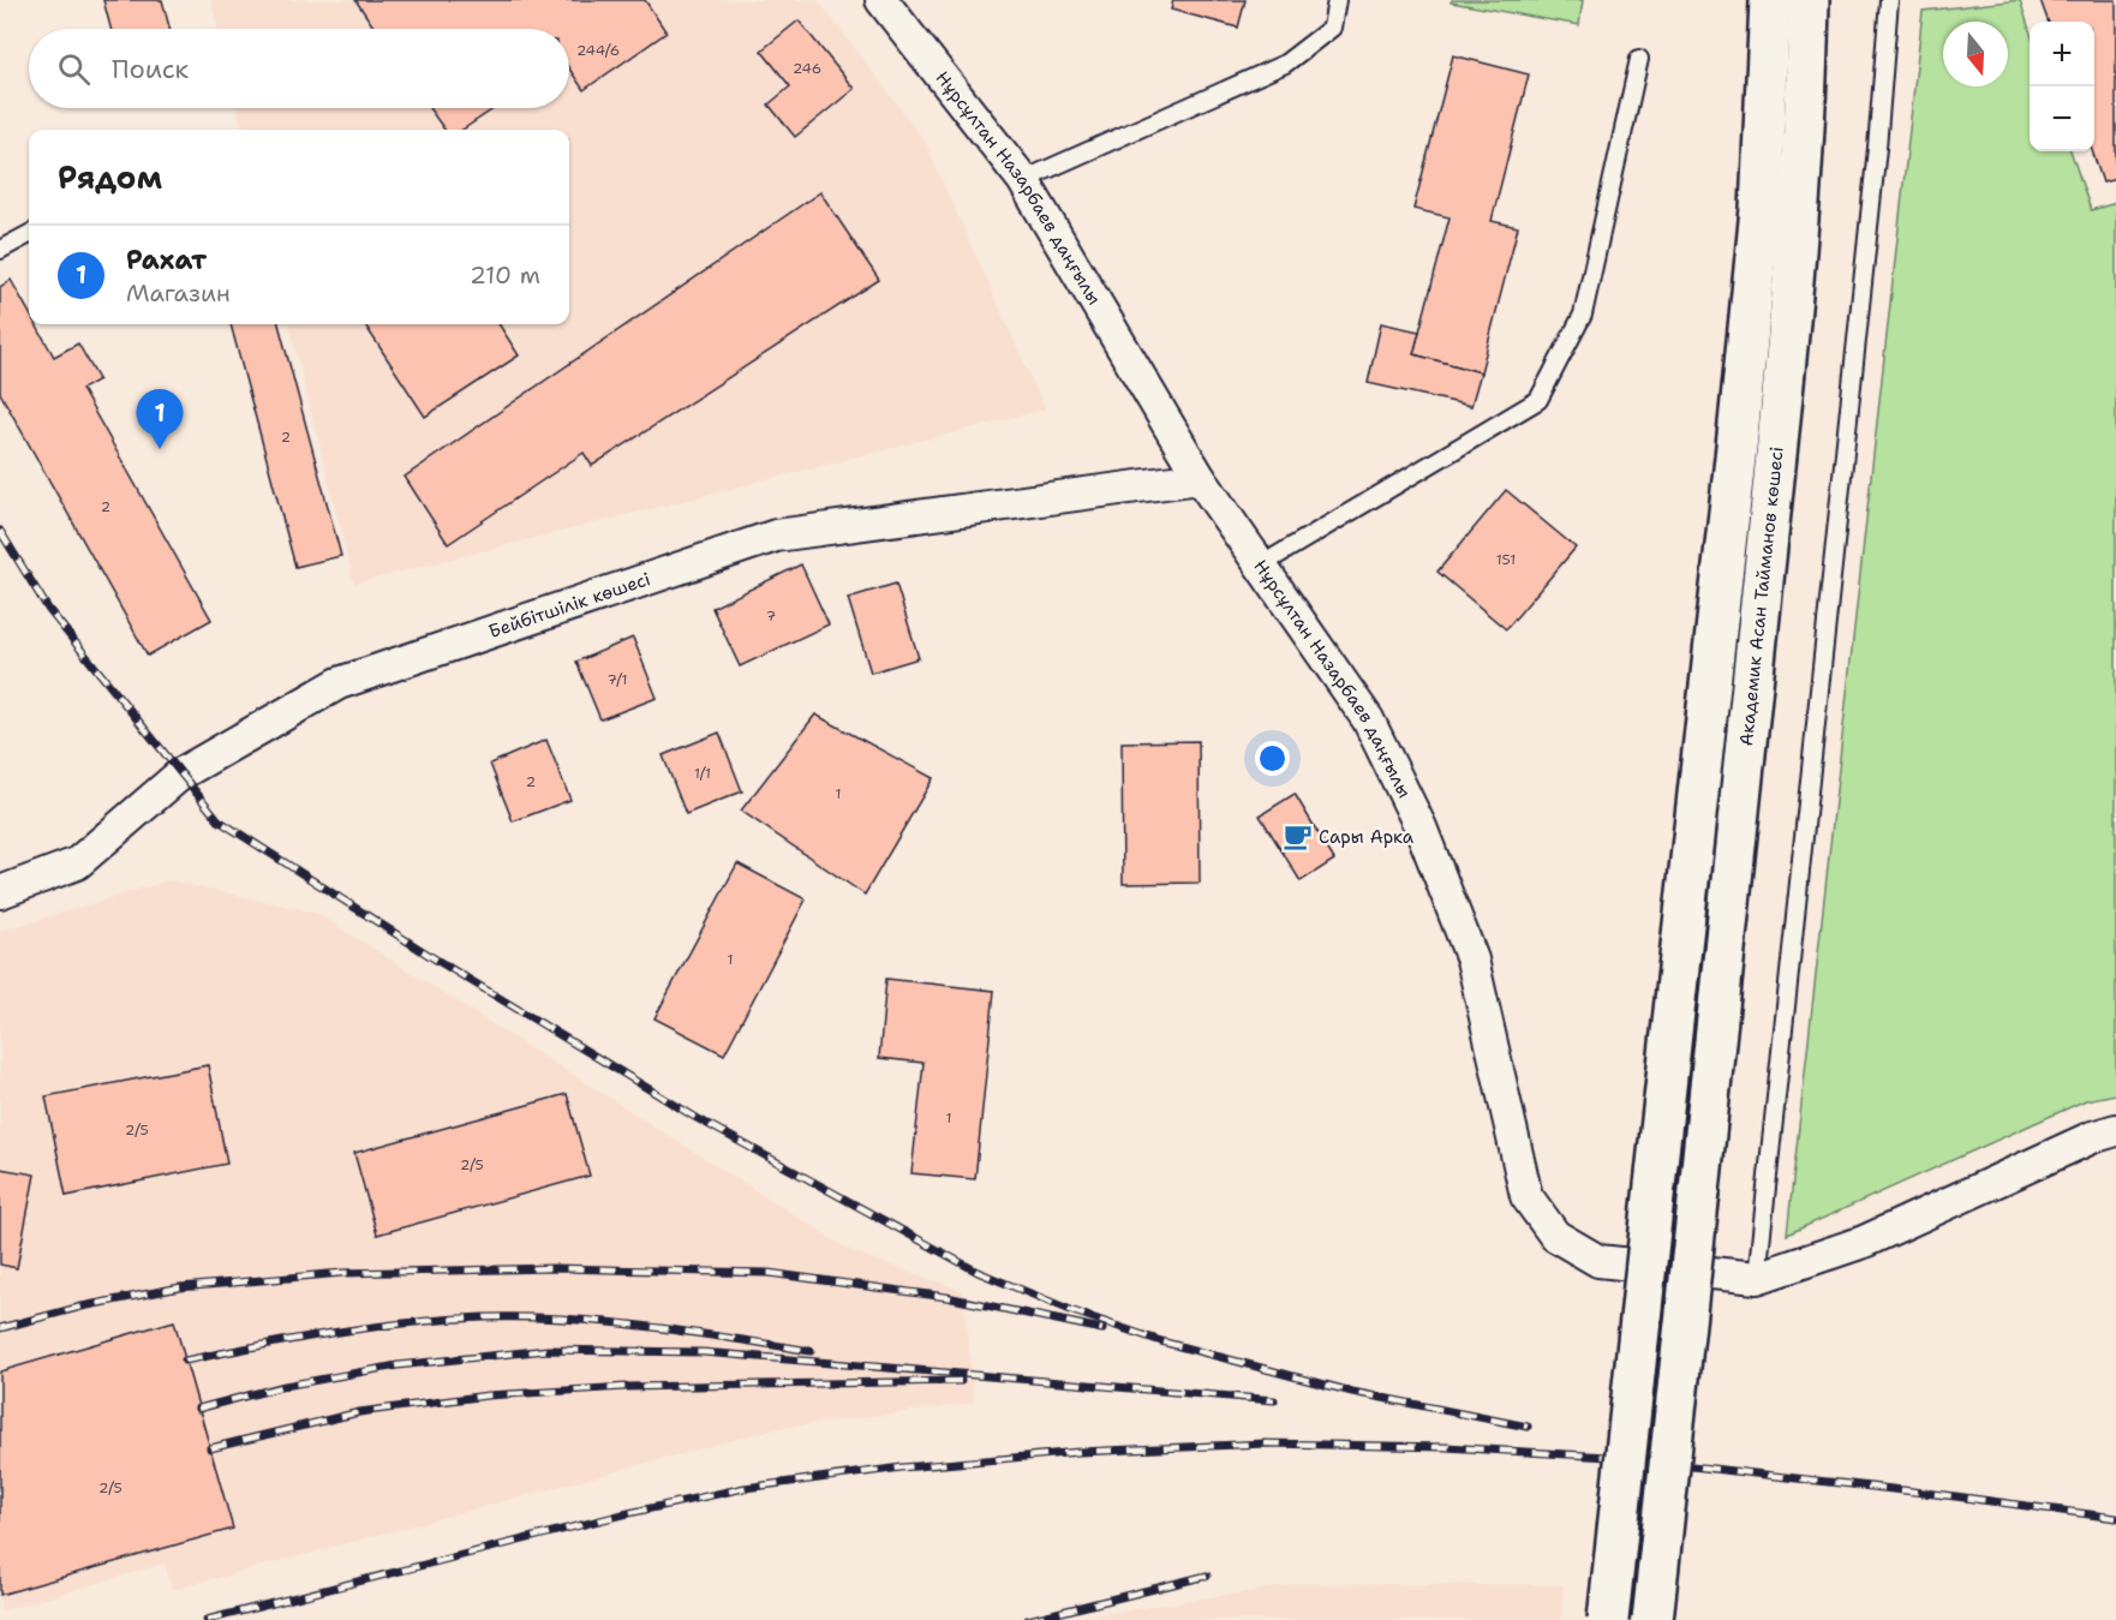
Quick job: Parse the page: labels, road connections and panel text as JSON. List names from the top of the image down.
{
  "streets": {
    "main road": ["Академик Асан Тайманов көшесі"],
    "street": ["Нұрсұлтан Назарбаев даңғылы", "Бейбітшілік көшесі"]
  },
  "crossings": [
    ["Нұрсұлтан Назарбаев даңғылы", "Бейбітшілік көшесі"]
  ],
  "places": {
    "cafe": ["Сары Арка"]
  },
  "house_numbers": [
    "244/6",
    "246",
    "2",
    "2",
    "151",
    "7",
    "7/1",
    "1/1",
    "2",
    "1",
    "1",
    "1",
    "2/5",
    "2/5",
    "2/5"
  ],
  "north": "bottom",
  "page": {
    "map_buttons": ["+", "−"],
    "search": "Поиск",
    "heading": "Рядом",
    "list": [
      {
        "mark": "1",
        "name": "Рахат",
        "note": "Магазин",
        "value": "210 m"
      }
    ],
    "pins": "1"
  }
}
